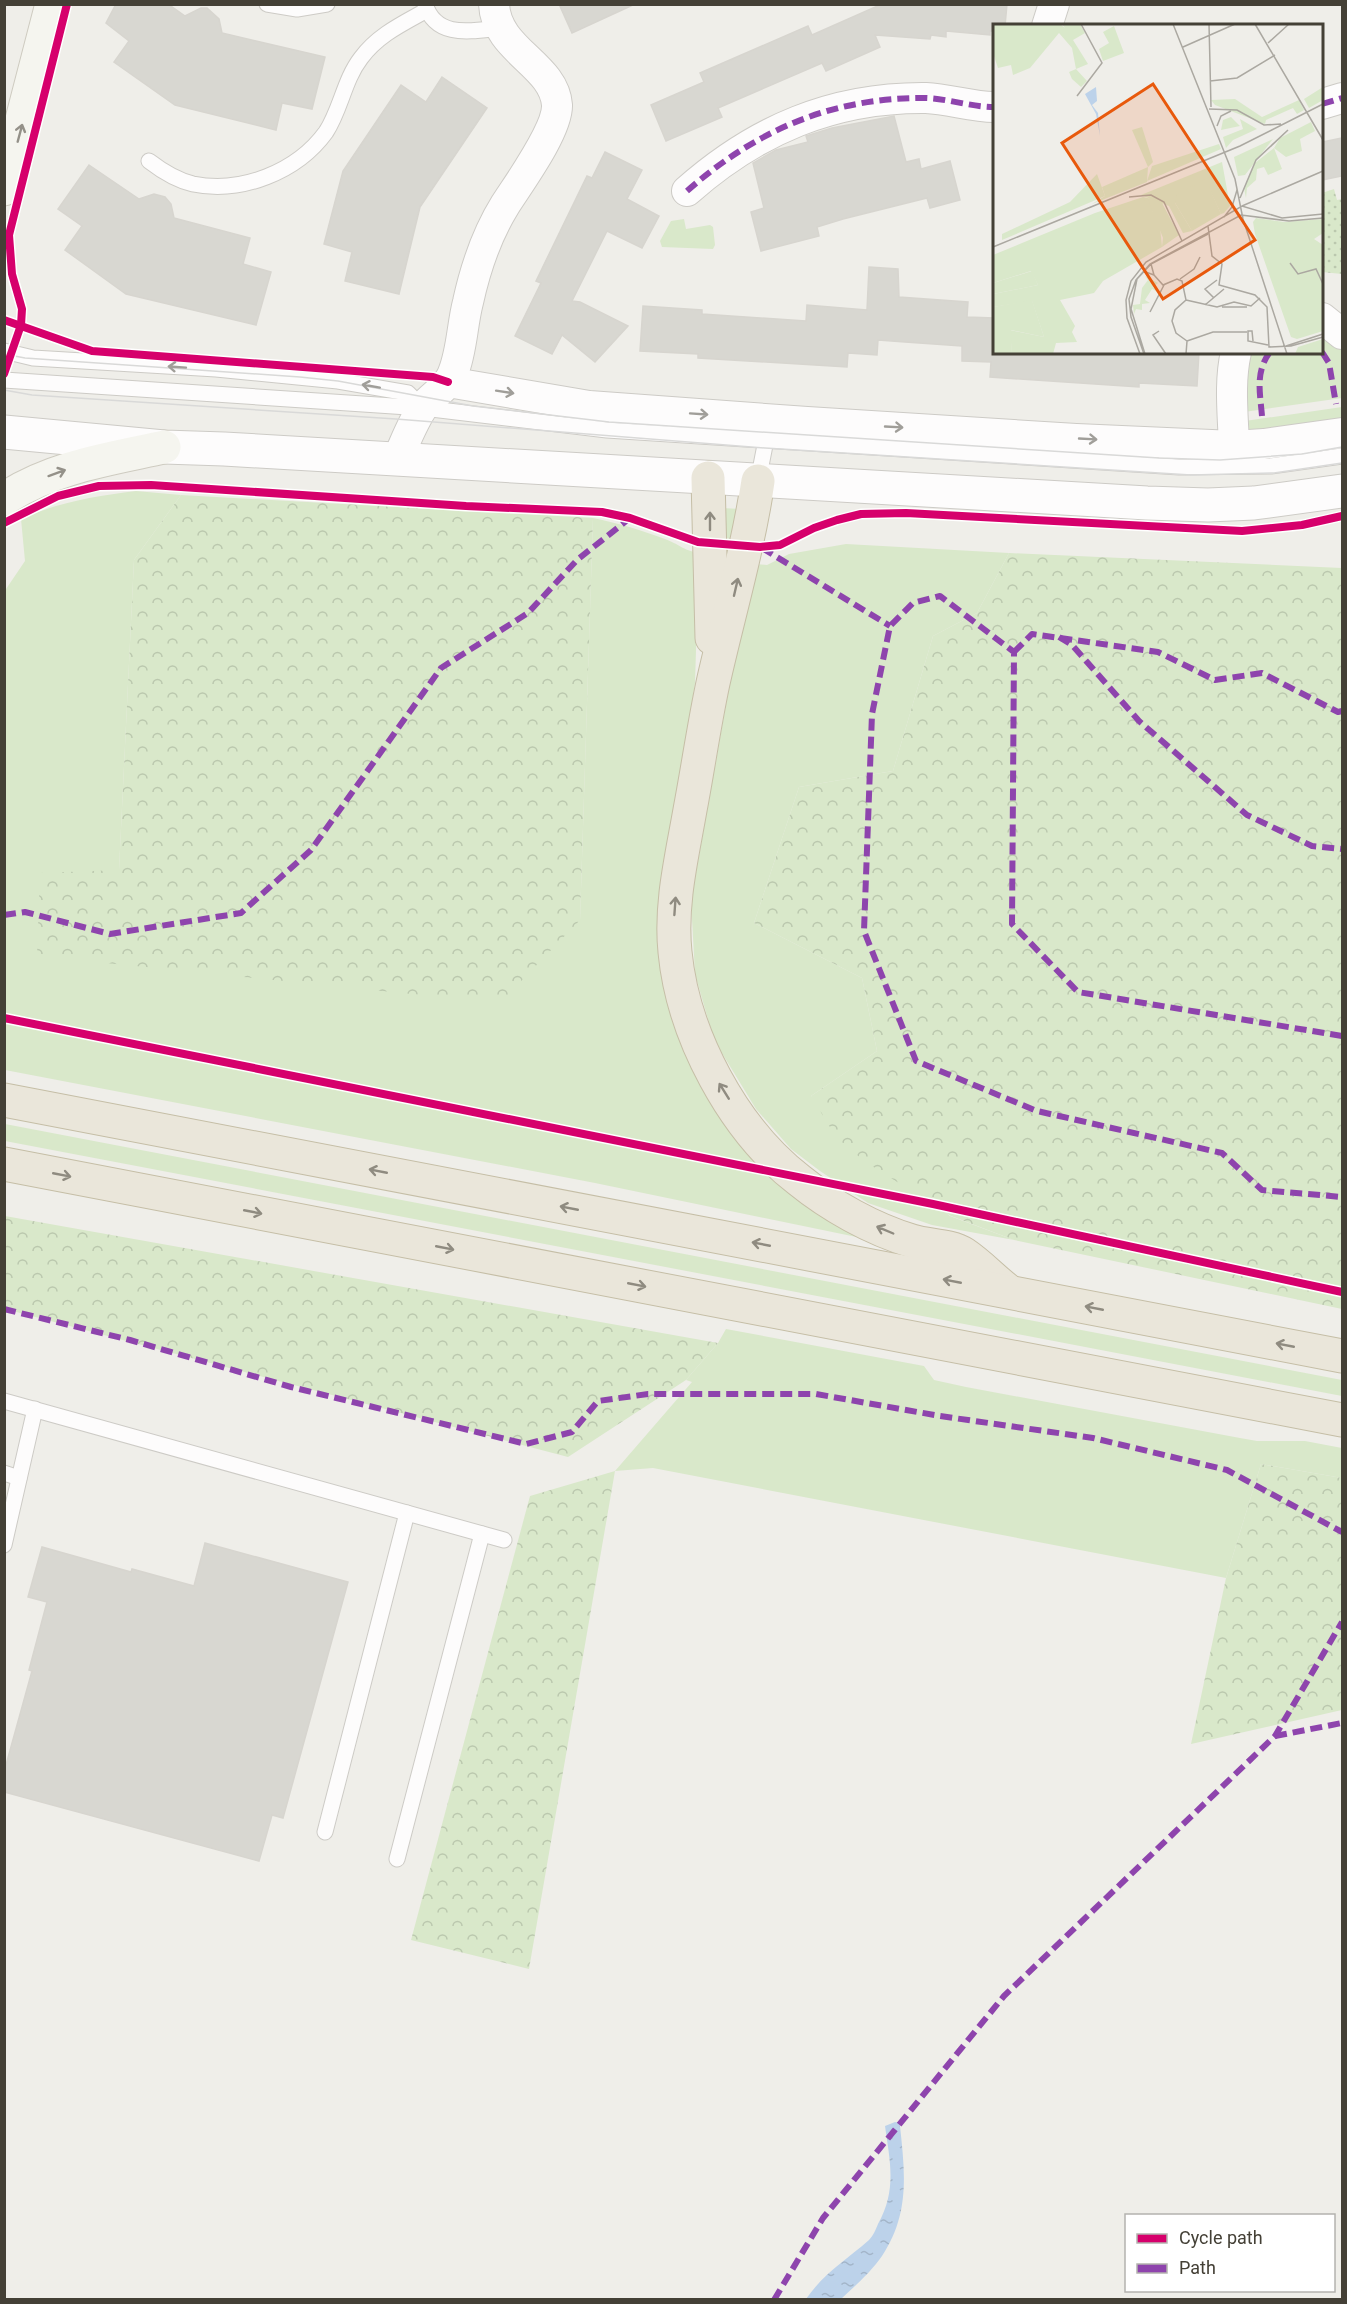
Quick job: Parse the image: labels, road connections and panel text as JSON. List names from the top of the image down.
{
  "legend": ["Cycle path", "Path"]
}
